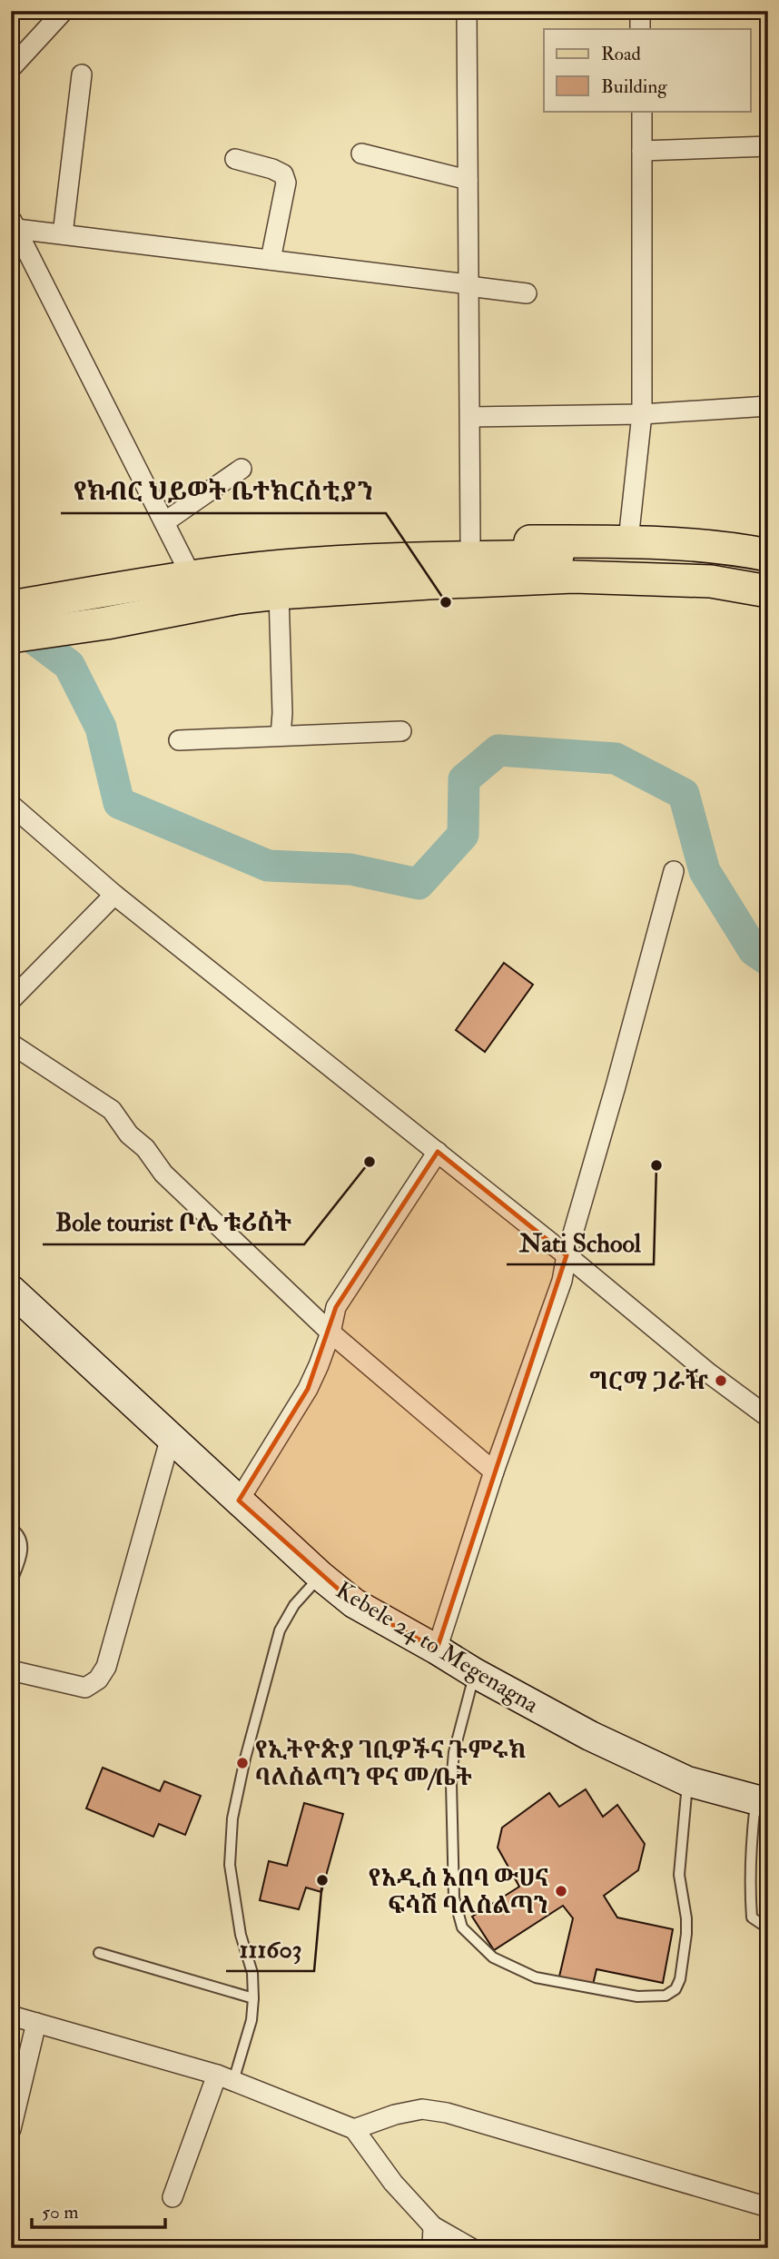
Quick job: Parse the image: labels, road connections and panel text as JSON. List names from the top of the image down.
{
  "streets": {
    "main road": ["Kebele 24 to Megenagna"]
  },
  "places": [
    "የክብር ህይወት ቤተክርስቲያን",
    "Bole tourist ቦሌ ቱሪስት",
    "Nati School",
    "ግርማ ጋራዥ",
    "የኢትዮጵያ ገቢዎችና ጉምሩክ ባለስልጣን ዋና መ/ቤት",
    "111603",
    "የአዲስ አበባ ውሀና ፍሳሽ ባለስልጣን"
  ],
  "legend": ["Road", "Building"],
  "scale_bar": "50 m"
}
